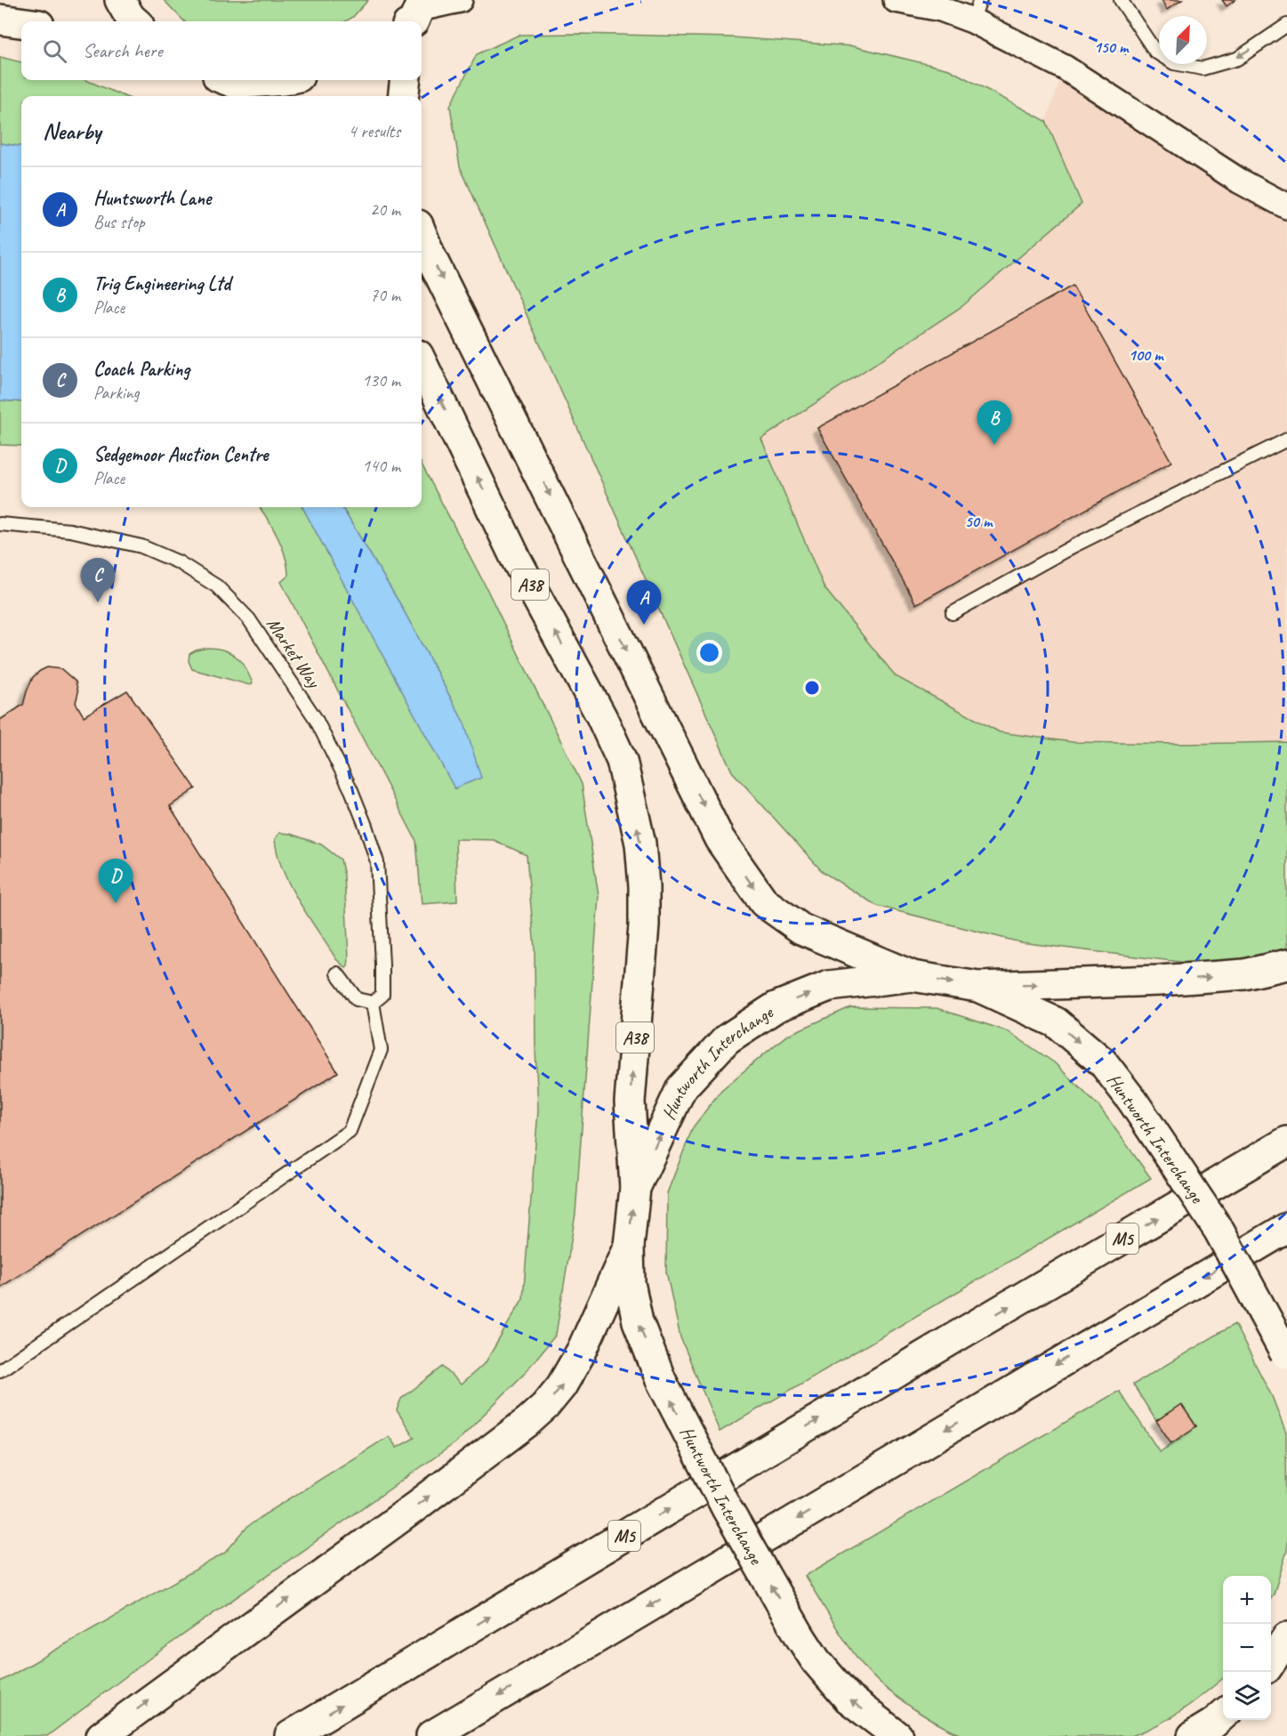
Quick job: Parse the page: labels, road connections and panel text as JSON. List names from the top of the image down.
{
  "streets": {
    "main road": ["A38", "Huntworth Interchange", "M5"],
    "lane": ["Market Way"]
  },
  "crossings": [
    ["A38", "Huntworth Interchange"]
  ],
  "north": "top right",
  "page": {
    "search": "Search here",
    "heading": ["Nearby", "4 results"],
    "list": [
      {
        "mark": "A",
        "name": "Huntsworth Lane",
        "note": "Bus stop",
        "value": "20 m"
      },
      {
        "mark": "B",
        "name": "Trig Engineering Ltd",
        "note": "Place",
        "value": "70 m"
      },
      {
        "mark": "C",
        "name": "Coach Parking",
        "note": "Parking",
        "value": "130 m"
      },
      {
        "mark": "D",
        "name": "Sedgemoor Auction Centre",
        "note": "Place",
        "value": "140 m"
      }
    ],
    "pins": [
      "B",
      "C",
      "A",
      "D"
    ],
    "map_buttons": ["+", "−"]
  },
  "rings": ["150 m", "100 m", "50 m"]
}
